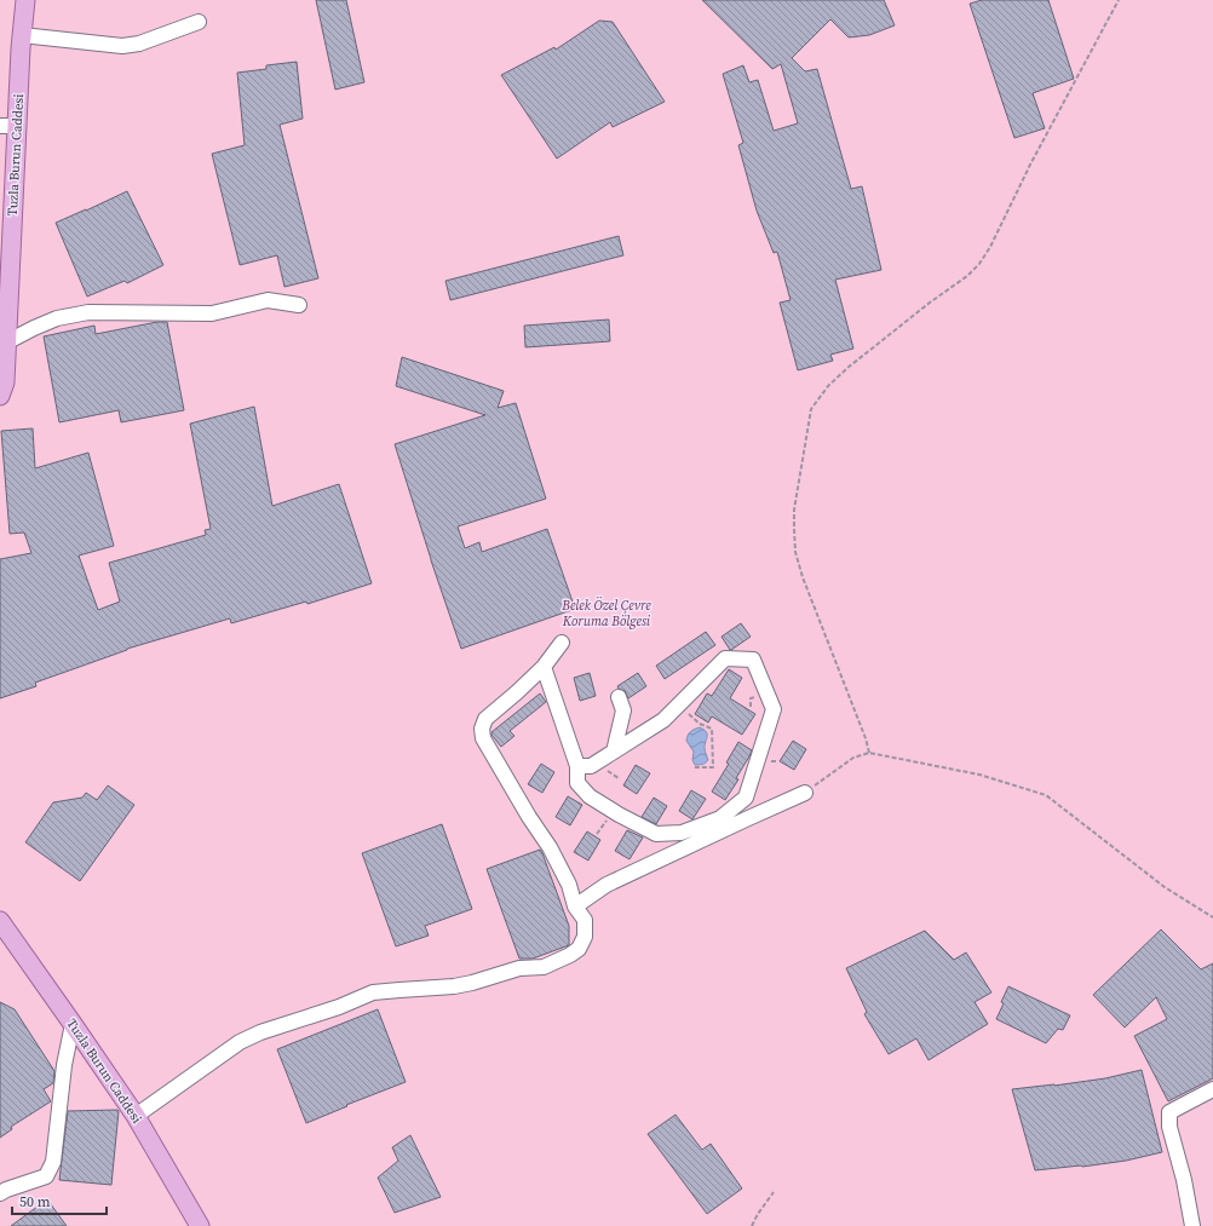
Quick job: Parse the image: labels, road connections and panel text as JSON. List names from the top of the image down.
{
  "streets": {
    "main road": ["Tuzla Burun Caddesi"]
  },
  "parks": ["Belek Özel Çevre Koruma Bölgesi"],
  "scale_bar": "50 m"
}
